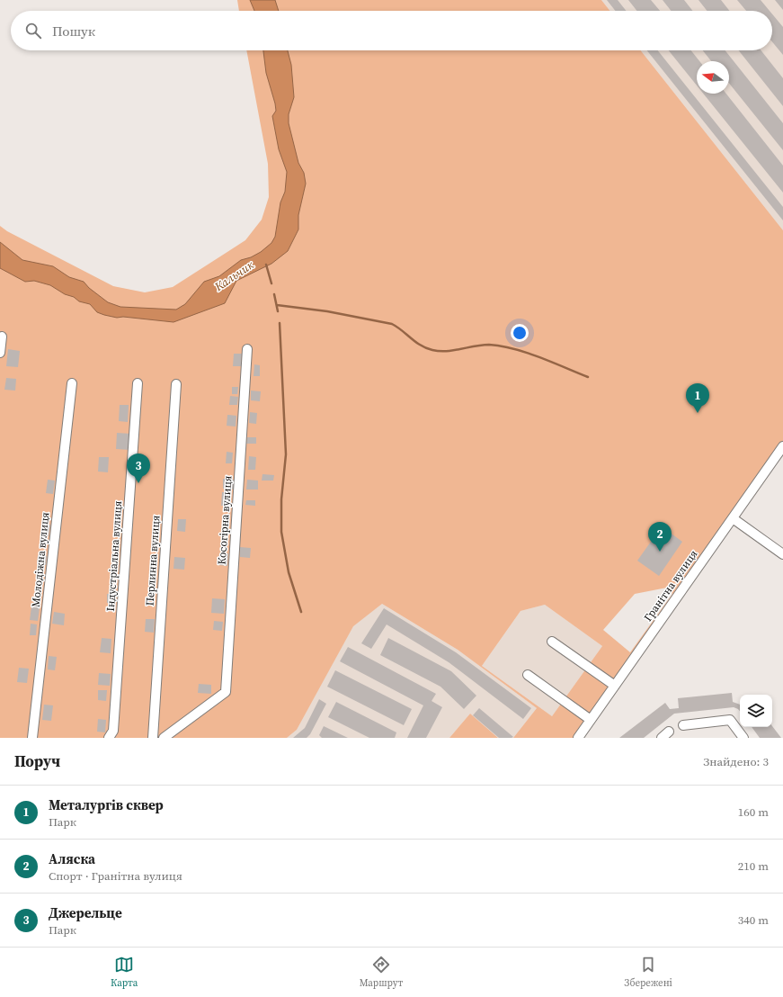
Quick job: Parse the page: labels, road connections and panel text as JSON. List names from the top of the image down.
{
  "streets": {
    "street": [
      "Косогірна вулиця",
      "Індустріальна вулиця",
      "Молодіжна вулиця",
      "Перлинна вулиця",
      "Гранітна вулиця"
    ]
  },
  "water": ["Кальчик"],
  "north": "left",
  "page": {
    "search": "Пошук",
    "pins": ["1", "3", "2"],
    "heading": ["Поруч", "Знайдено: 3"],
    "list": [
      {
        "mark": "1",
        "name": "Металургів сквер",
        "note": "Парк",
        "value": "160 m"
      },
      {
        "mark": "2",
        "name": "Аляска",
        "note": "Спорт · Гранітна вулиця",
        "value": "210 m"
      },
      {
        "mark": "3",
        "name": "Джерельце",
        "note": "Парк",
        "value": "340 m"
      }
    ],
    "nav": ["Карта", "Маршрут", "Збережені"]
  }
}
